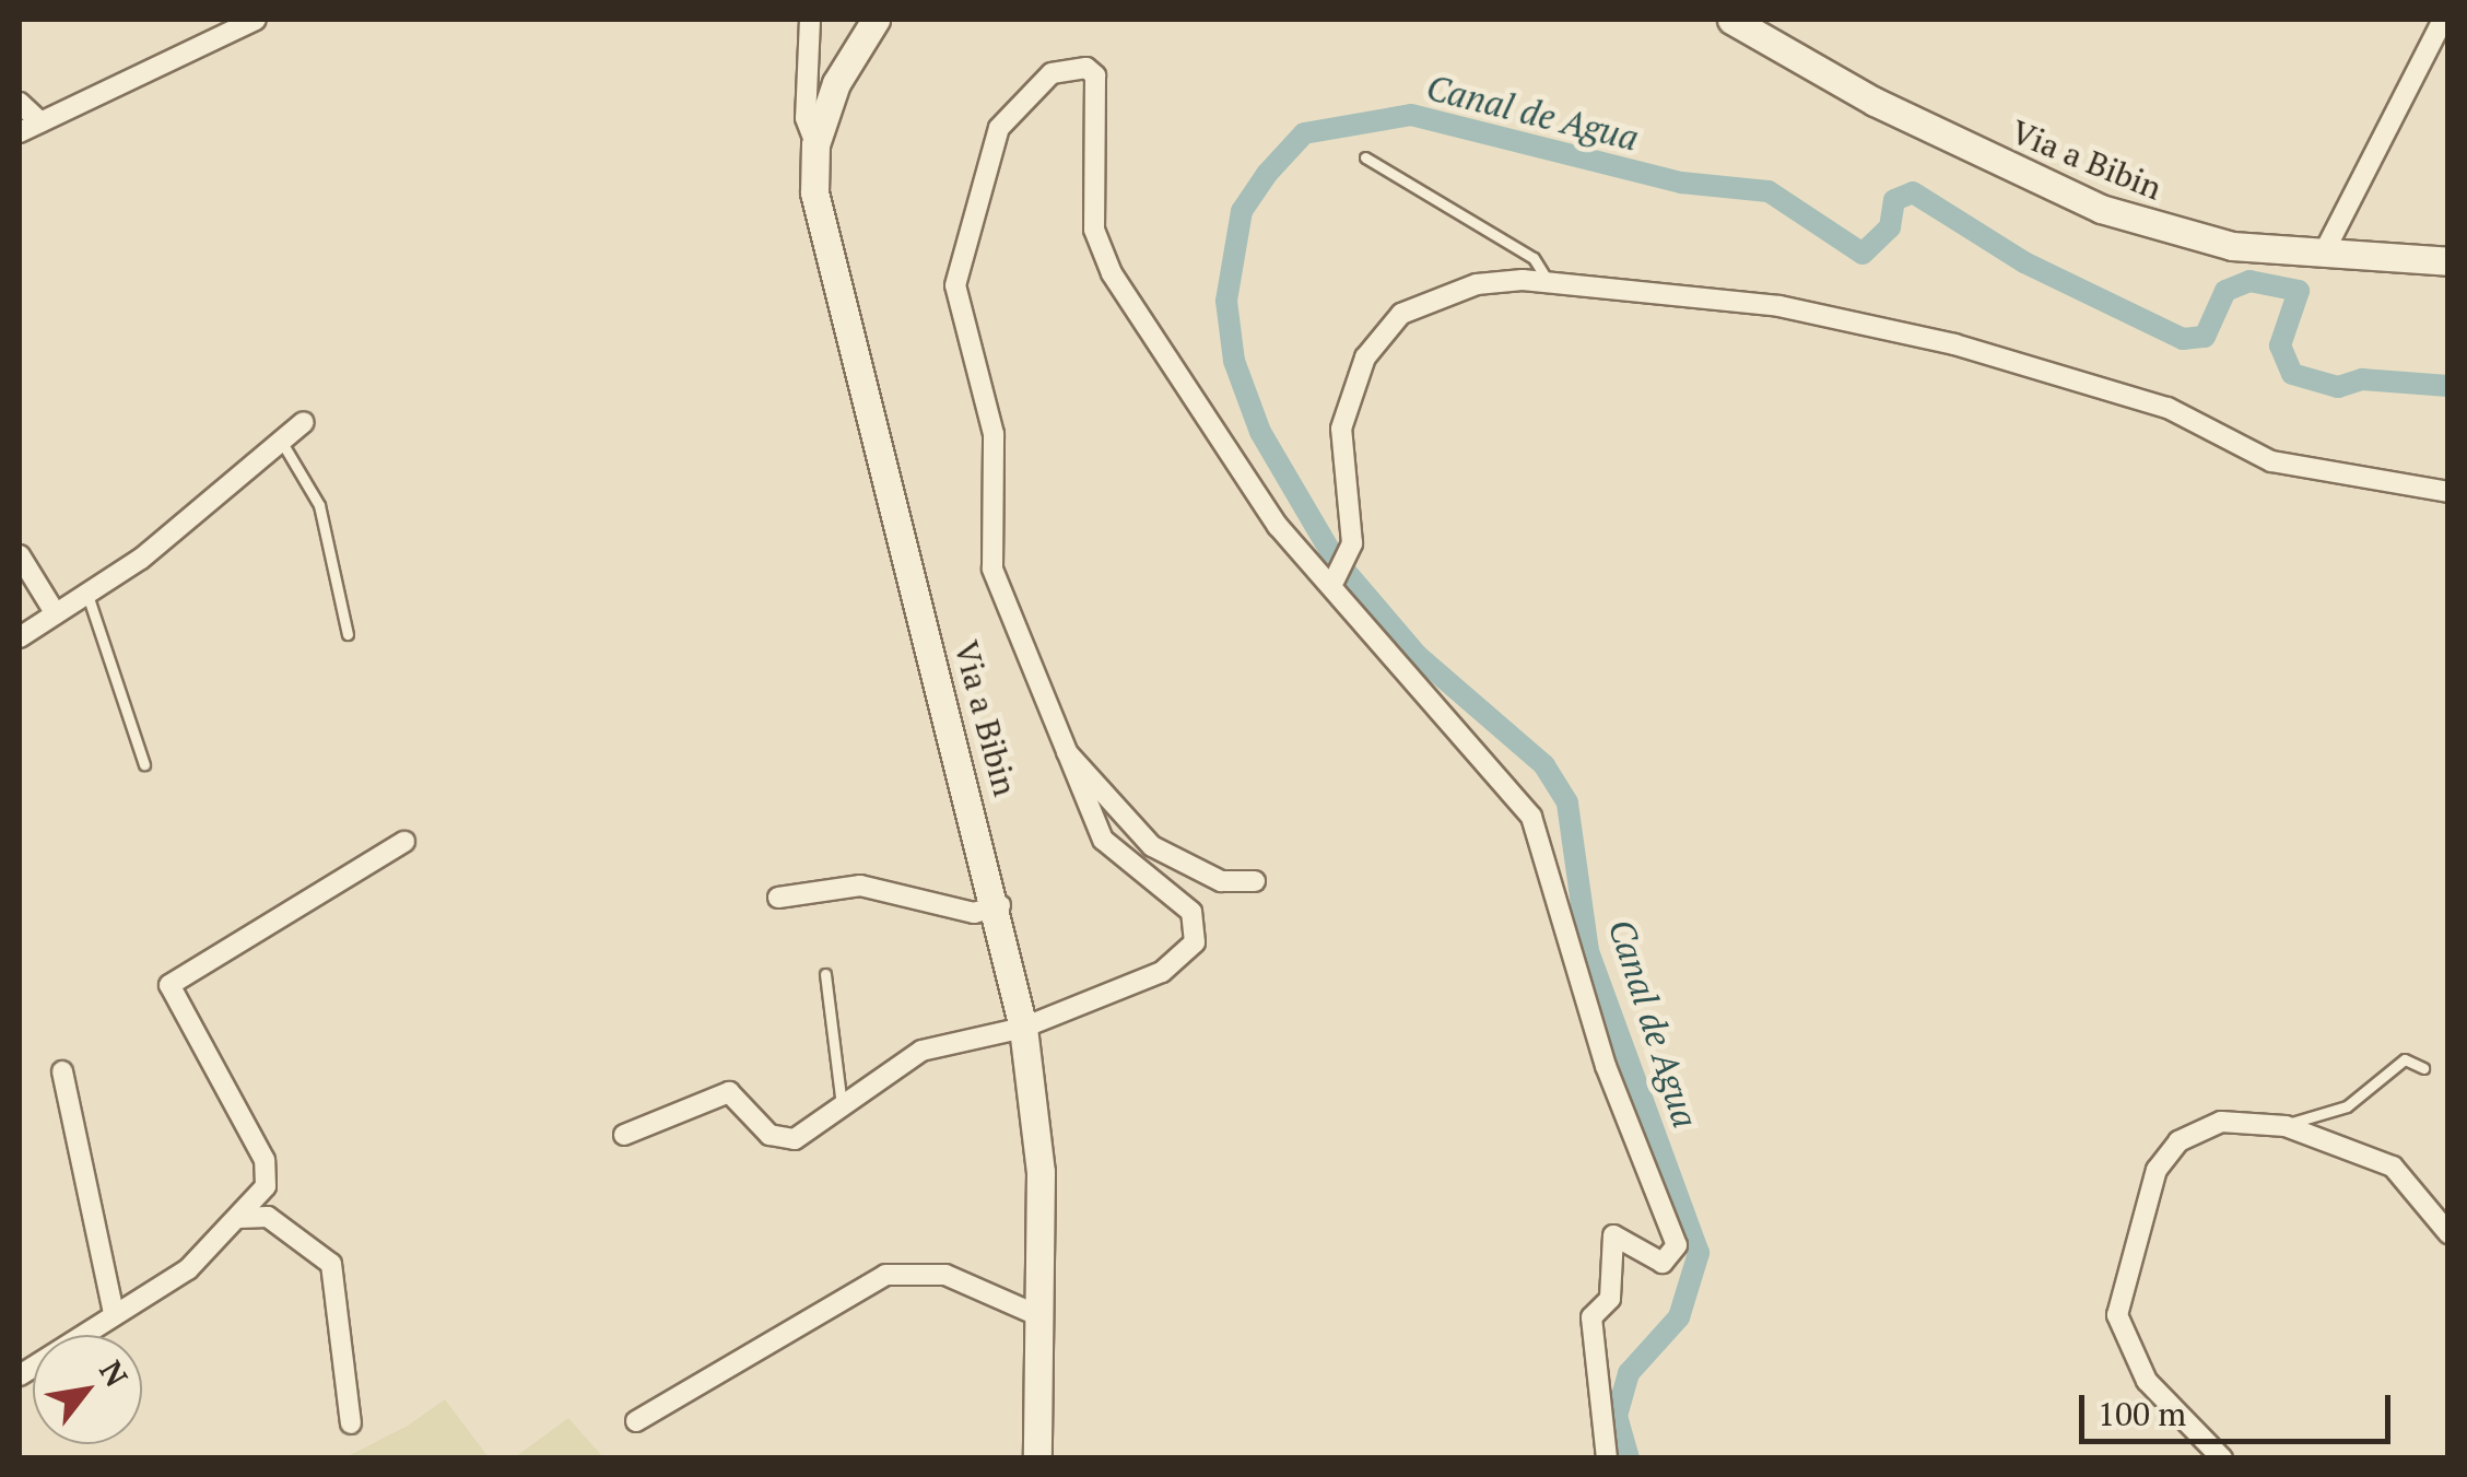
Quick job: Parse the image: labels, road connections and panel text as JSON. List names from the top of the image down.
{
  "streets": {
    "street": ["Via a Bibin"]
  },
  "water": ["Canal de Agua"],
  "scale_bar": "100 m",
  "north": "top right"
}
